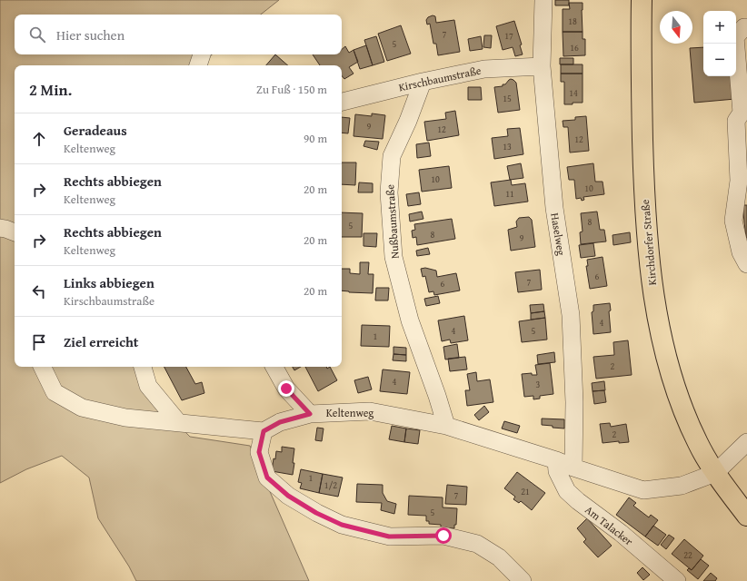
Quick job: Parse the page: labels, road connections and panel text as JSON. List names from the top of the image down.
{
  "streets": {
    "main road": ["Kirchdorfer Straße"],
    "street": [
      "Kirschbaumstraße",
      "Nußbaumstraße",
      "Haselweg",
      "Keltenweg",
      "Am Talacker"
    ]
  },
  "crossings": [
    ["Kirschbaumstraße", "Nußbaumstraße"],
    ["Kirschbaumstraße", "Haselweg"],
    ["Nußbaumstraße", "Keltenweg"],
    ["Haselweg", "Keltenweg"],
    ["Kirchdorfer Straße", "Keltenweg"],
    ["Keltenweg", "Am Talacker"]
  ],
  "house_numbers": [
    "18",
    "7",
    "17",
    "5",
    "16",
    "14",
    "15",
    "9",
    "12",
    "12",
    "13",
    "10",
    "10",
    "11",
    "8",
    "5",
    "8",
    "9",
    "6",
    "7",
    "6",
    "4",
    "4",
    "5",
    "1",
    "2",
    "4",
    "3",
    "2",
    "1",
    "1/2",
    "21",
    "7",
    "5",
    "22"
  ],
  "north": "bottom",
  "page": {
    "map_buttons": ["+", "−"],
    "search": "Hier suchen",
    "heading": ["2 Min.", "Zu Fuß · 150 m"],
    "list": [
      ["Geradeaus", "Keltenweg", "90 m"],
      ["Rechts abbiegen", "Keltenweg", "20 m"],
      ["Rechts abbiegen", "Keltenweg", "20 m"],
      ["Links abbiegen", "Kirschbaumstraße", "20 m"],
      "Ziel erreicht"
    ]
  }
}
